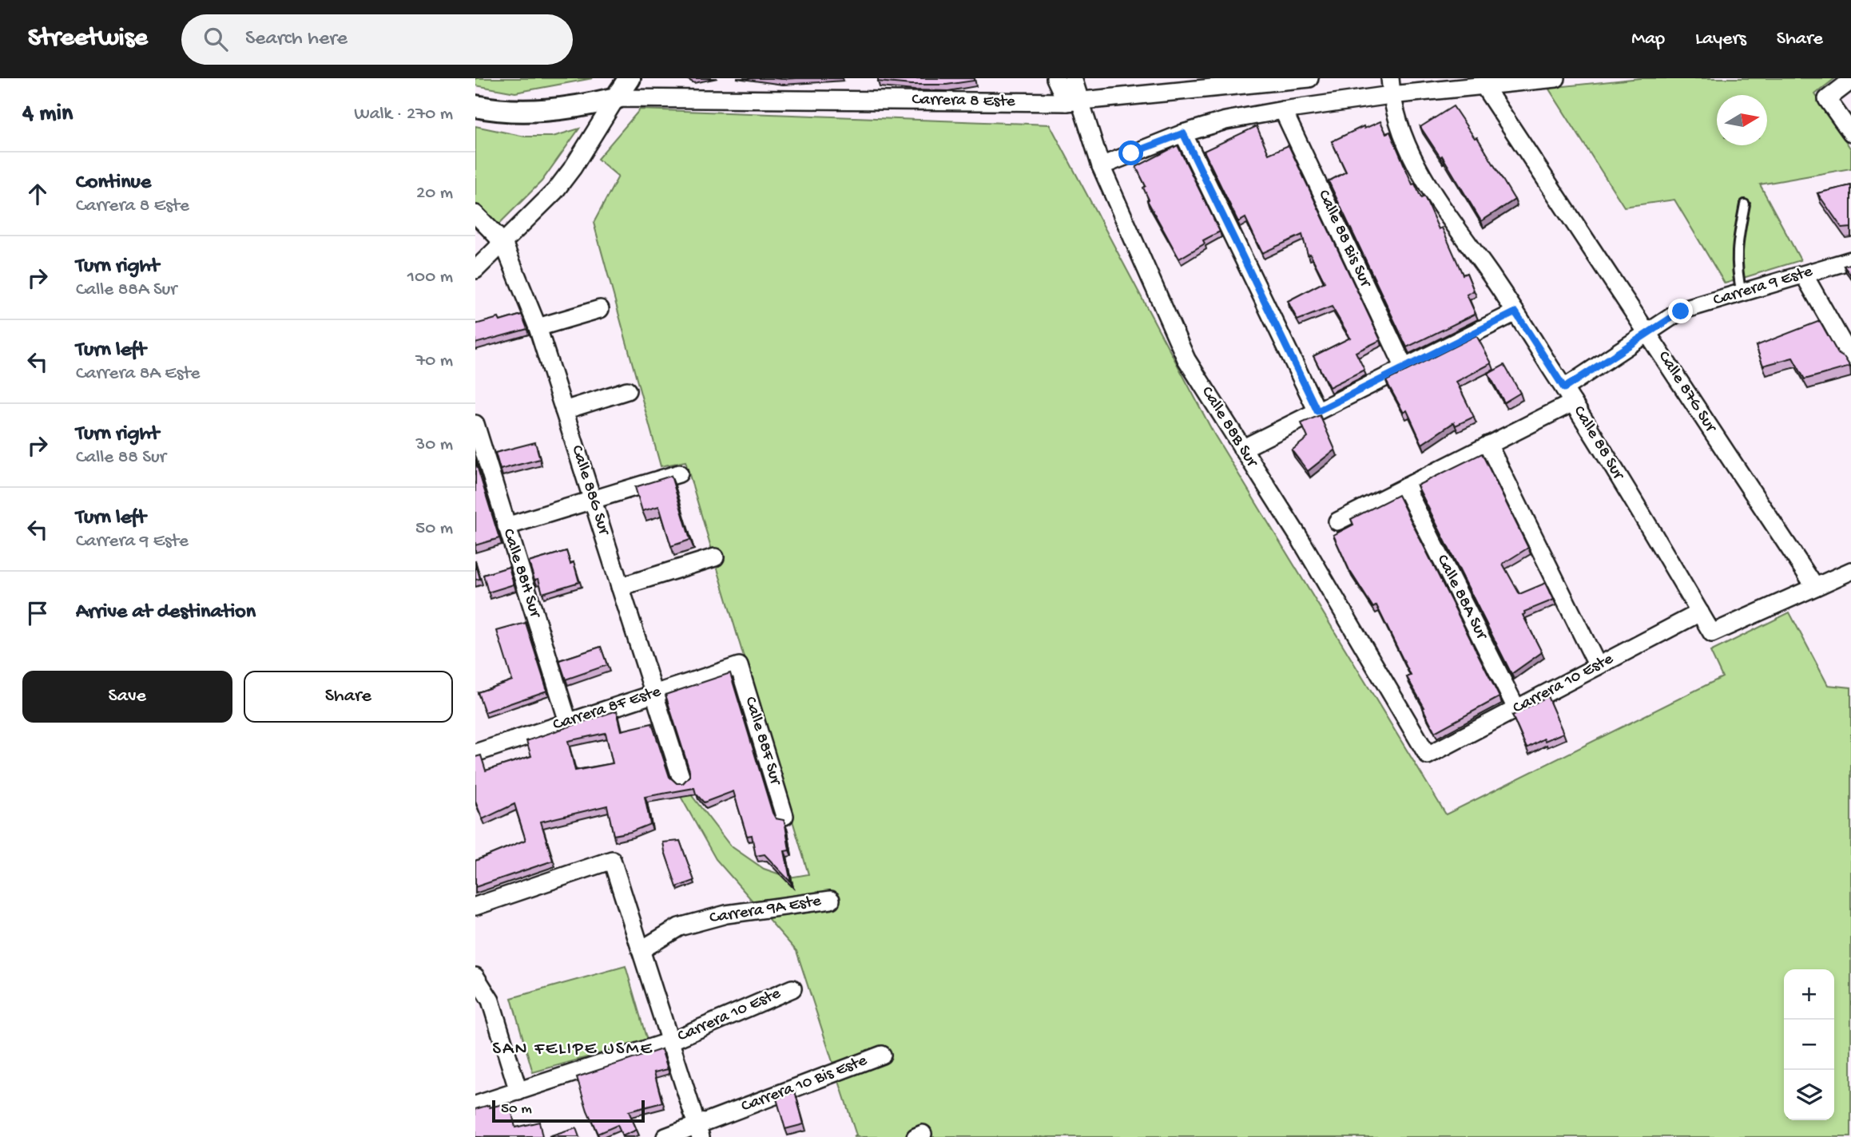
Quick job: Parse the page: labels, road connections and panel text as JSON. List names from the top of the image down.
{
  "streets": {
    "street": [
      "Carrera 8 Este",
      "Calle 88 Bis Sur",
      "Carrera 9 Este",
      "Calle 87G Sur",
      "Calle 88B Sur",
      "Calle 88 Sur",
      "Calle 88G Sur",
      "Calle 88H Sur",
      "Calle 88A Sur",
      "Carrera 10 Este",
      "Carrera 8F Este",
      "Calle 88F Sur",
      "Carrera 9A Este",
      "Carrera 10 Bis Este"
    ]
  },
  "crossings": [
    ["Carrera 8 Este", "Calle 88B Sur"],
    ["Carrera 9 Este", "Calle 87G Sur"],
    ["Carrera 9 Este", "Calle 88 Sur"],
    ["Carrera 9 Este", "Calle 88A Sur"],
    ["Calle 87G Sur", "Calle 88 Sur"],
    ["Calle 88B Sur", "Carrera 10 Este"],
    ["Calle 88 Sur", "Carrera 10 Este"],
    ["Calle 88G Sur", "Carrera 8F Este"],
    ["Calle 88H Sur", "Carrera 8F Este"],
    ["Calle 88A Sur", "Carrera 10 Este"],
    ["Carrera 8F Este", "Calle 88F Sur"]
  ],
  "districts": ["SAN FELIPE USME"],
  "scale_bar": "50 m",
  "north": "right",
  "page": {
    "header": "Streetwise",
    "search": "Search here",
    "nav": ["Map", "Layers", "Share"],
    "heading": ["4 min", "Walk · 270 m"],
    "list": [
      ["Continue", "Carrera 8 Este", "20 m"],
      ["Turn right", "Calle 88A Sur", "100 m"],
      ["Turn left", "Carrera 8A Este", "70 m"],
      ["Turn right", "Calle 88 Sur", "30 m"],
      ["Turn left", "Carrera 9 Este", "50 m"],
      "Arrive at destination"
    ],
    "buttons": ["Save", "Share"],
    "map_buttons": ["+", "−"],
    "scale": "50 m"
  }
}
